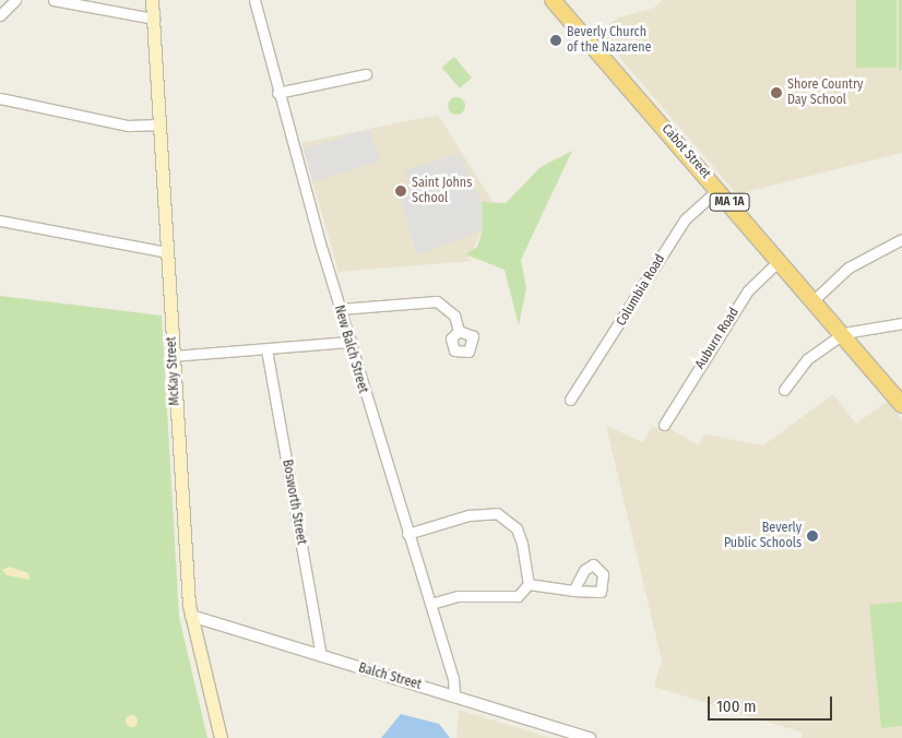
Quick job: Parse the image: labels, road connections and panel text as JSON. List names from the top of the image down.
{
  "streets": {
    "highway": ["Cabot Street", "MA 1A"],
    "main road": ["McKay Street"],
    "street": [
      "Columbia Road",
      "Auburn Road",
      "New Balch Street",
      "Bosworth Street",
      "Balch Street"
    ]
  },
  "crossings": [
    ["Cabot Street", "Columbia Road"],
    ["Cabot Street", "Auburn Road"],
    ["New Balch Street", "Balch Street"],
    ["McKay Street", "Balch Street"],
    ["Bosworth Street", "Balch Street"]
  ],
  "places": [
    "Beverly Church of the Nazarene",
    "Shore Country Day School",
    "Saint Johns School",
    "Beverly Public Schools"
  ],
  "scale_bar": "100 m"
}
